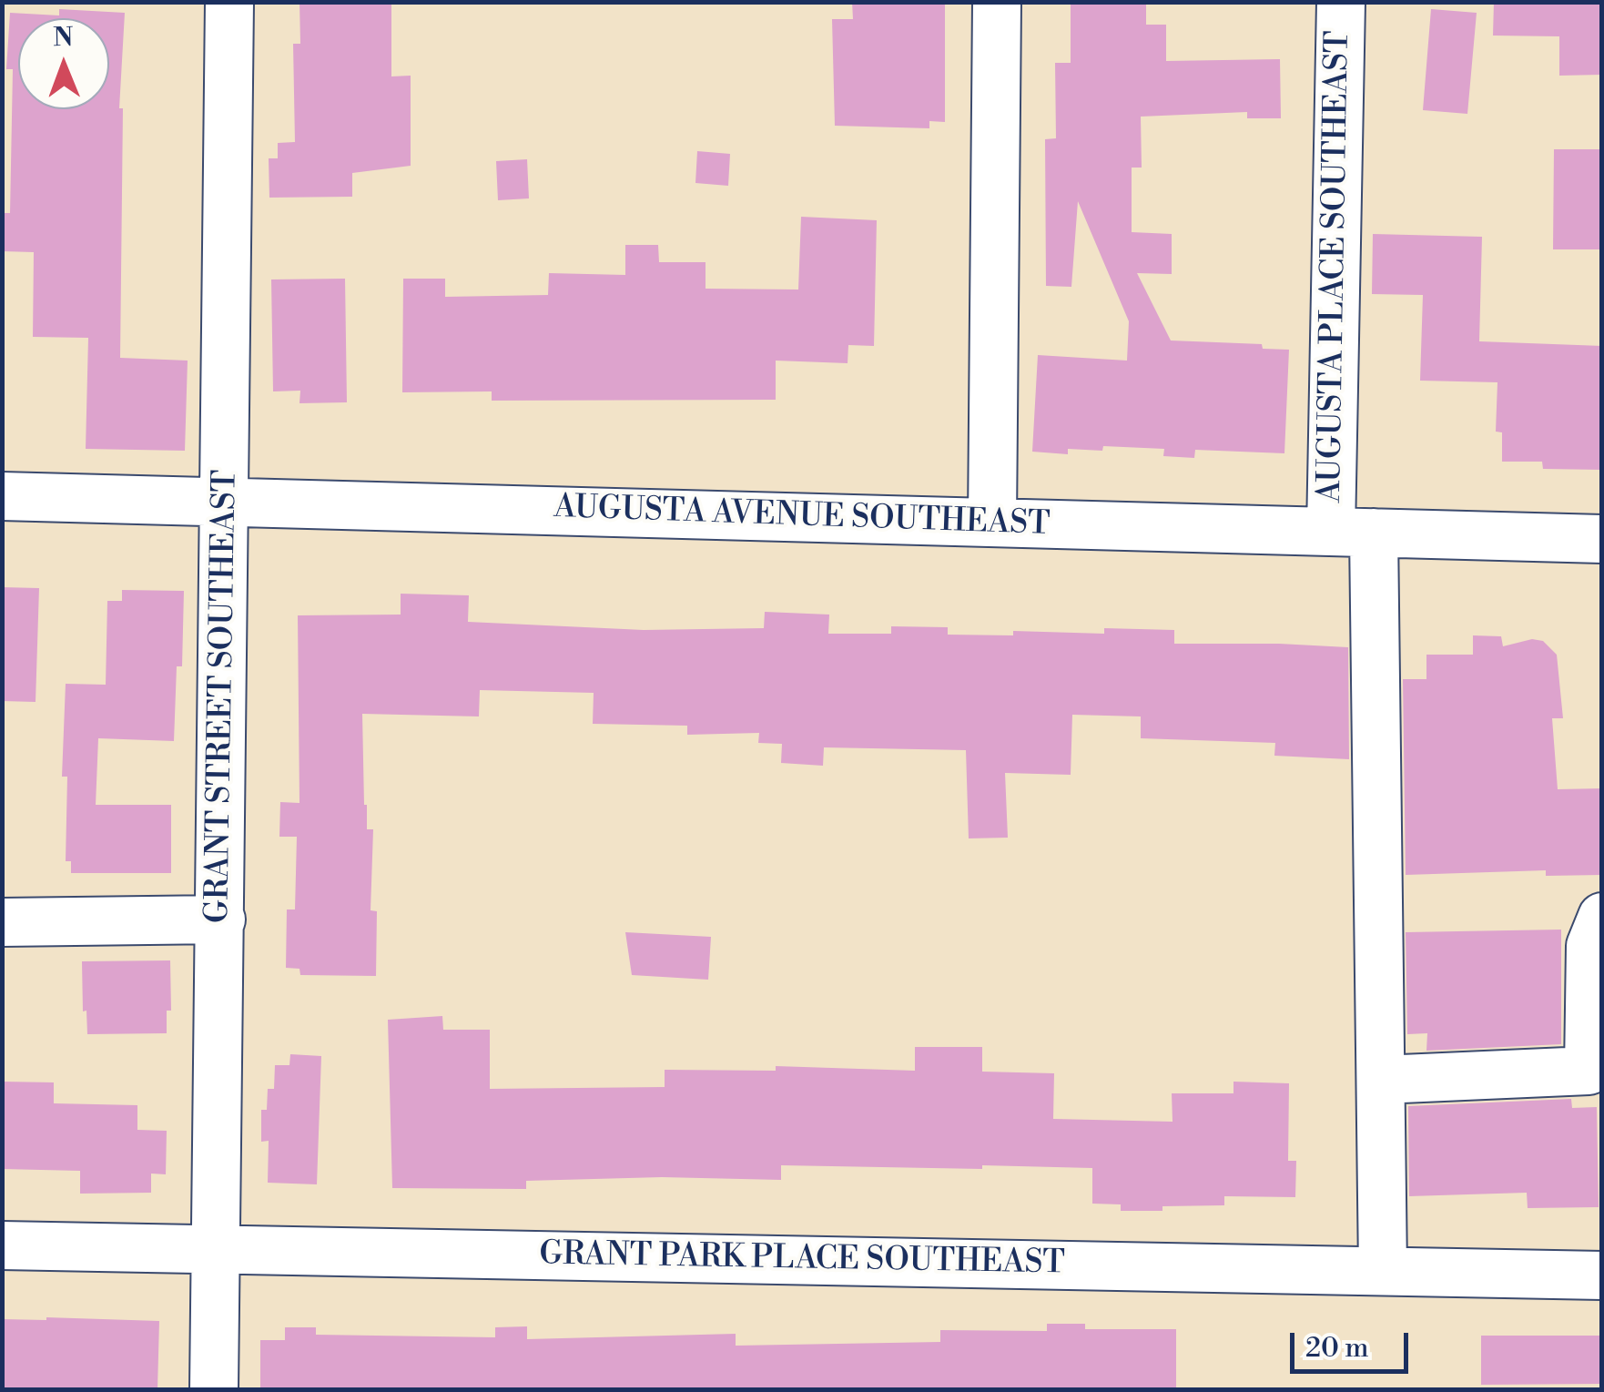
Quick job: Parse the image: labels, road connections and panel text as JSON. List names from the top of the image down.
{
  "streets": {
    "street": [
      "AUGUSTA PLACE SOUTHEAST",
      "AUGUSTA AVENUE SOUTHEAST",
      "GRANT STREET SOUTHEAST",
      "GRANT PARK PLACE SOUTHEAST"
    ]
  },
  "crossings": [
    ["AUGUSTA PLACE SOUTHEAST", "AUGUSTA AVENUE SOUTHEAST"],
    ["AUGUSTA PLACE SOUTHEAST", "GRANT PARK PLACE SOUTHEAST"],
    ["AUGUSTA AVENUE SOUTHEAST", "GRANT STREET SOUTHEAST"],
    ["GRANT STREET SOUTHEAST", "GRANT PARK PLACE SOUTHEAST"]
  ],
  "scale_bar": "20 m",
  "north": "top"
}
